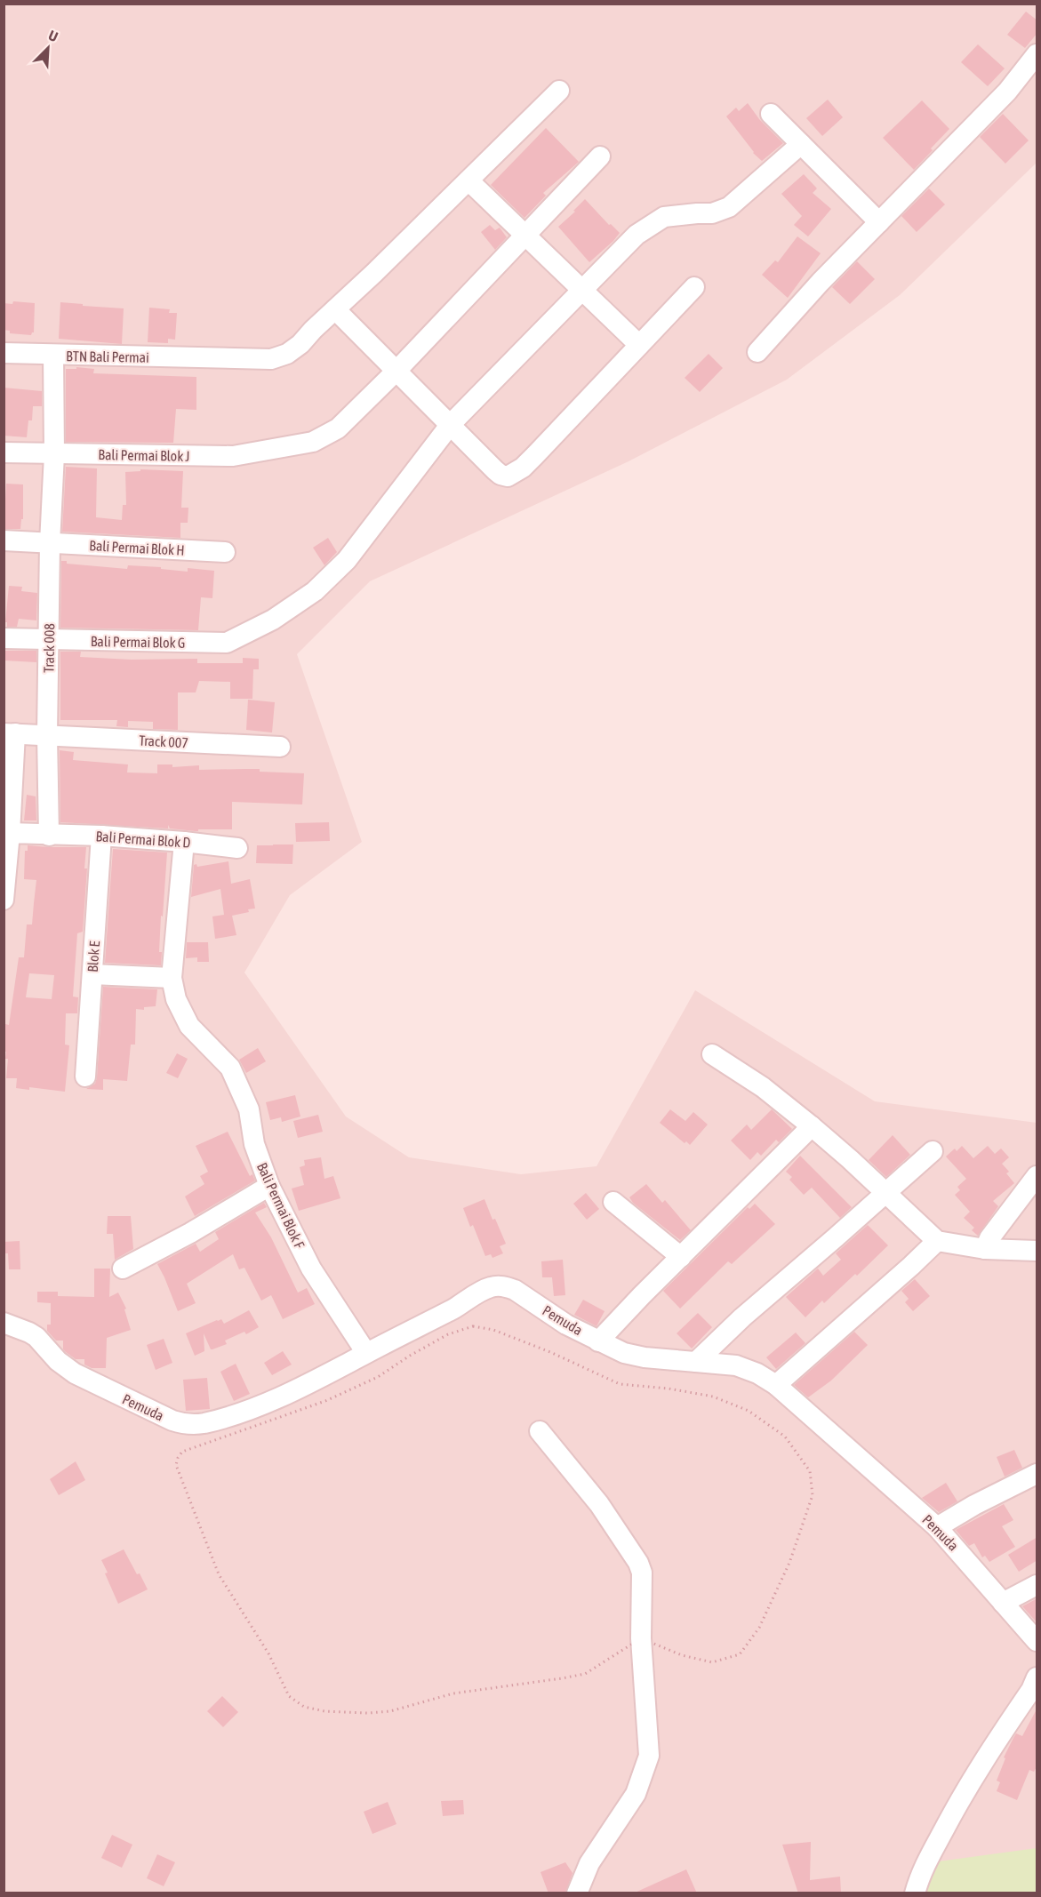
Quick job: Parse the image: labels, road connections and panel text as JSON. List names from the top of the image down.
{
  "streets": {
    "street": [
      "BTN Bali Permai",
      "Bali Permai Blok J",
      "Bali Permai Blok H",
      "Bali Permai Blok G",
      "Track 008",
      "Track 007",
      "Bali Permai Blok D",
      "Blok E",
      "Bali Permai Blok F",
      "Pemuda"
    ]
  },
  "crossings": [
    ["BTN Bali Permai", "Track 008"],
    ["Bali Permai Blok J", "Track 008"],
    ["Bali Permai Blok H", "Track 008"],
    ["Bali Permai Blok G", "Track 008"],
    ["Track 008", "Track 007"],
    ["Track 008", "Bali Permai Blok D"],
    ["Bali Permai Blok D", "Blok E"],
    ["Bali Permai Blok D", "Bali Permai Blok F"],
    ["Bali Permai Blok F", "Pemuda"]
  ],
  "north": "top right"
}
